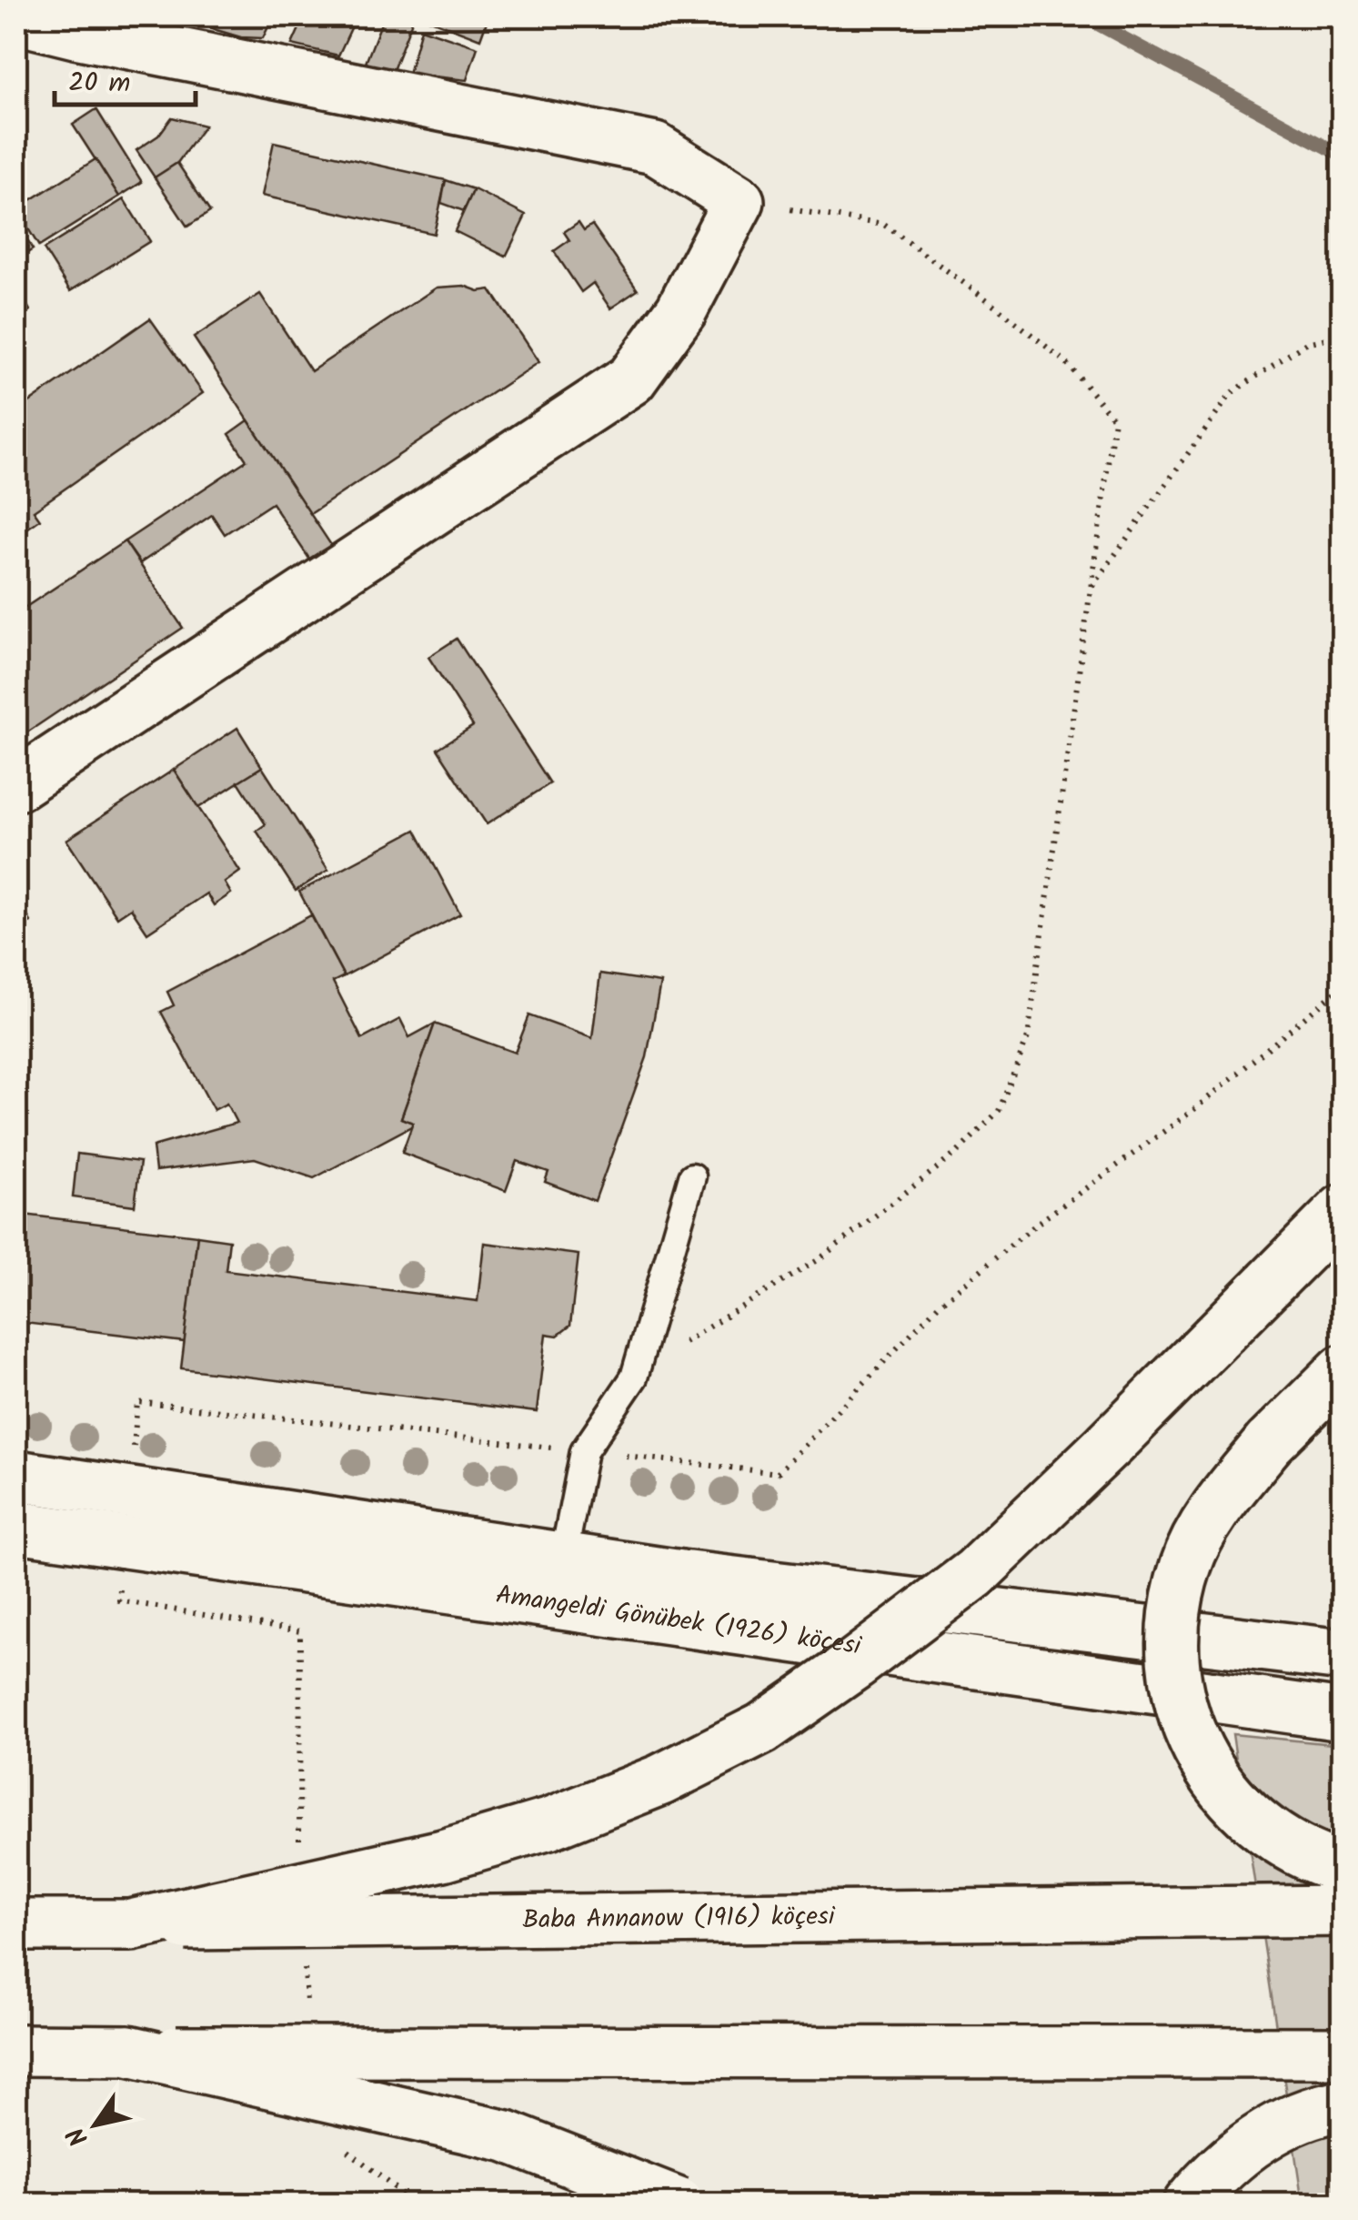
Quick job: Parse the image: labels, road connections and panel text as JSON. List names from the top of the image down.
{
  "streets": {
    "main road": ["Amangeldi Gönübek (1926) köçesi", "Baba Annanow (1916) köçesi"]
  },
  "scale_bar": "20 m",
  "north": "bottom left"
}
